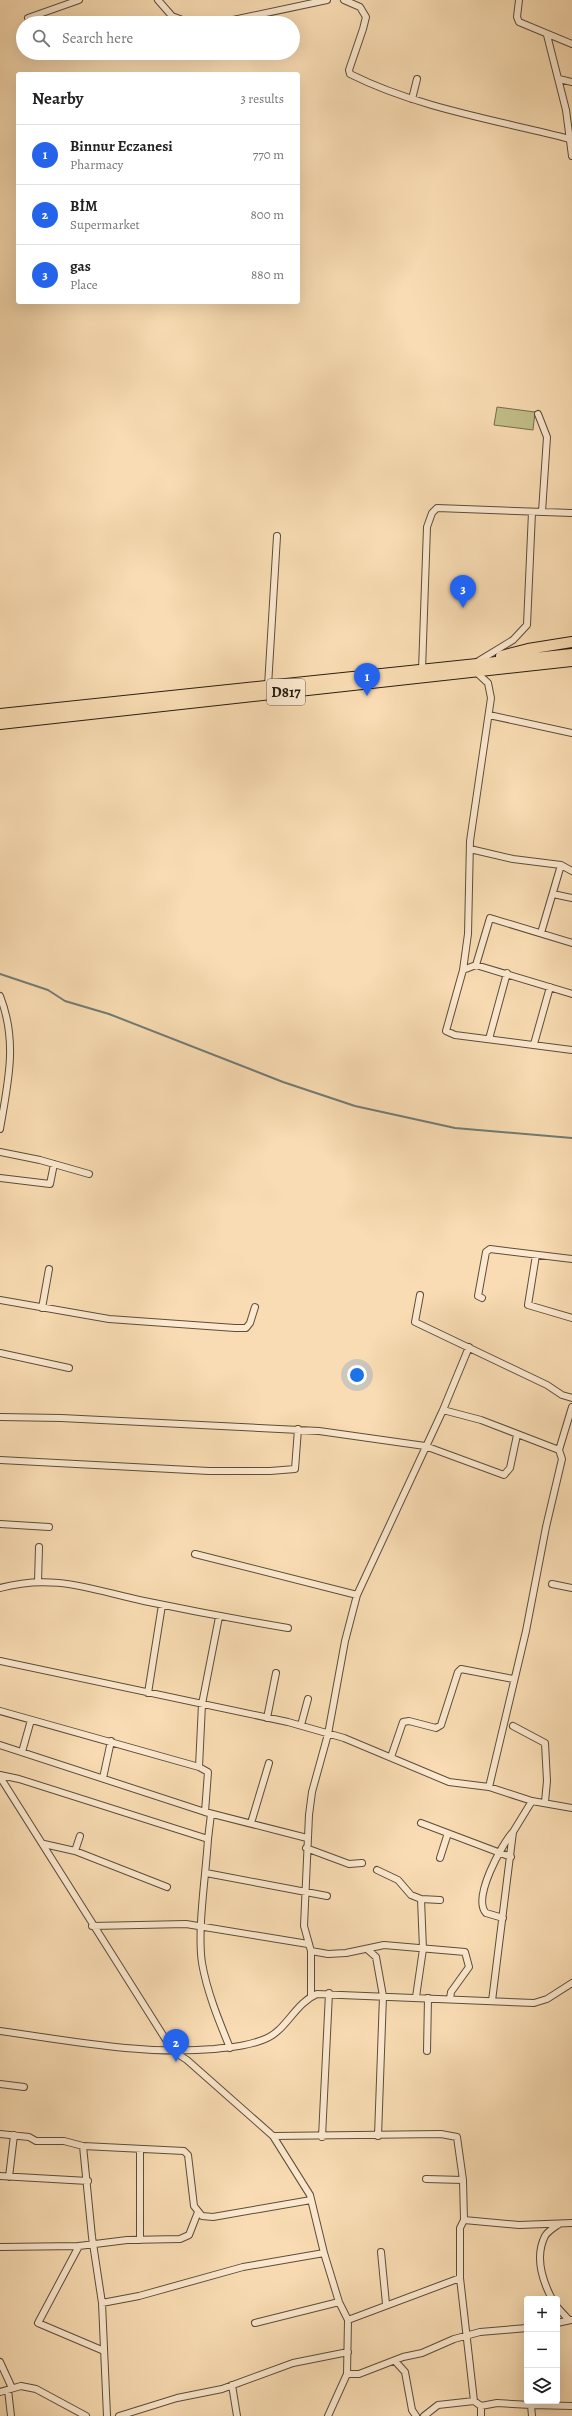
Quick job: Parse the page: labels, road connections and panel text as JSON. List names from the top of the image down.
{
  "streets": {
    "highway": ["D817"]
  },
  "page": {
    "search": "Search here",
    "heading": ["Nearby", "3 results"],
    "list": [
      {
        "mark": "1",
        "name": "Binnur Eczanesi",
        "note": "Pharmacy",
        "value": "770 m"
      },
      {
        "mark": "2",
        "name": "BİM",
        "note": "Supermarket",
        "value": "800 m"
      },
      {
        "mark": "3",
        "name": "gas",
        "note": "Place",
        "value": "880 m"
      }
    ],
    "pins": ["3", "1", "2"],
    "map_buttons": ["+", "−"]
  }
}
